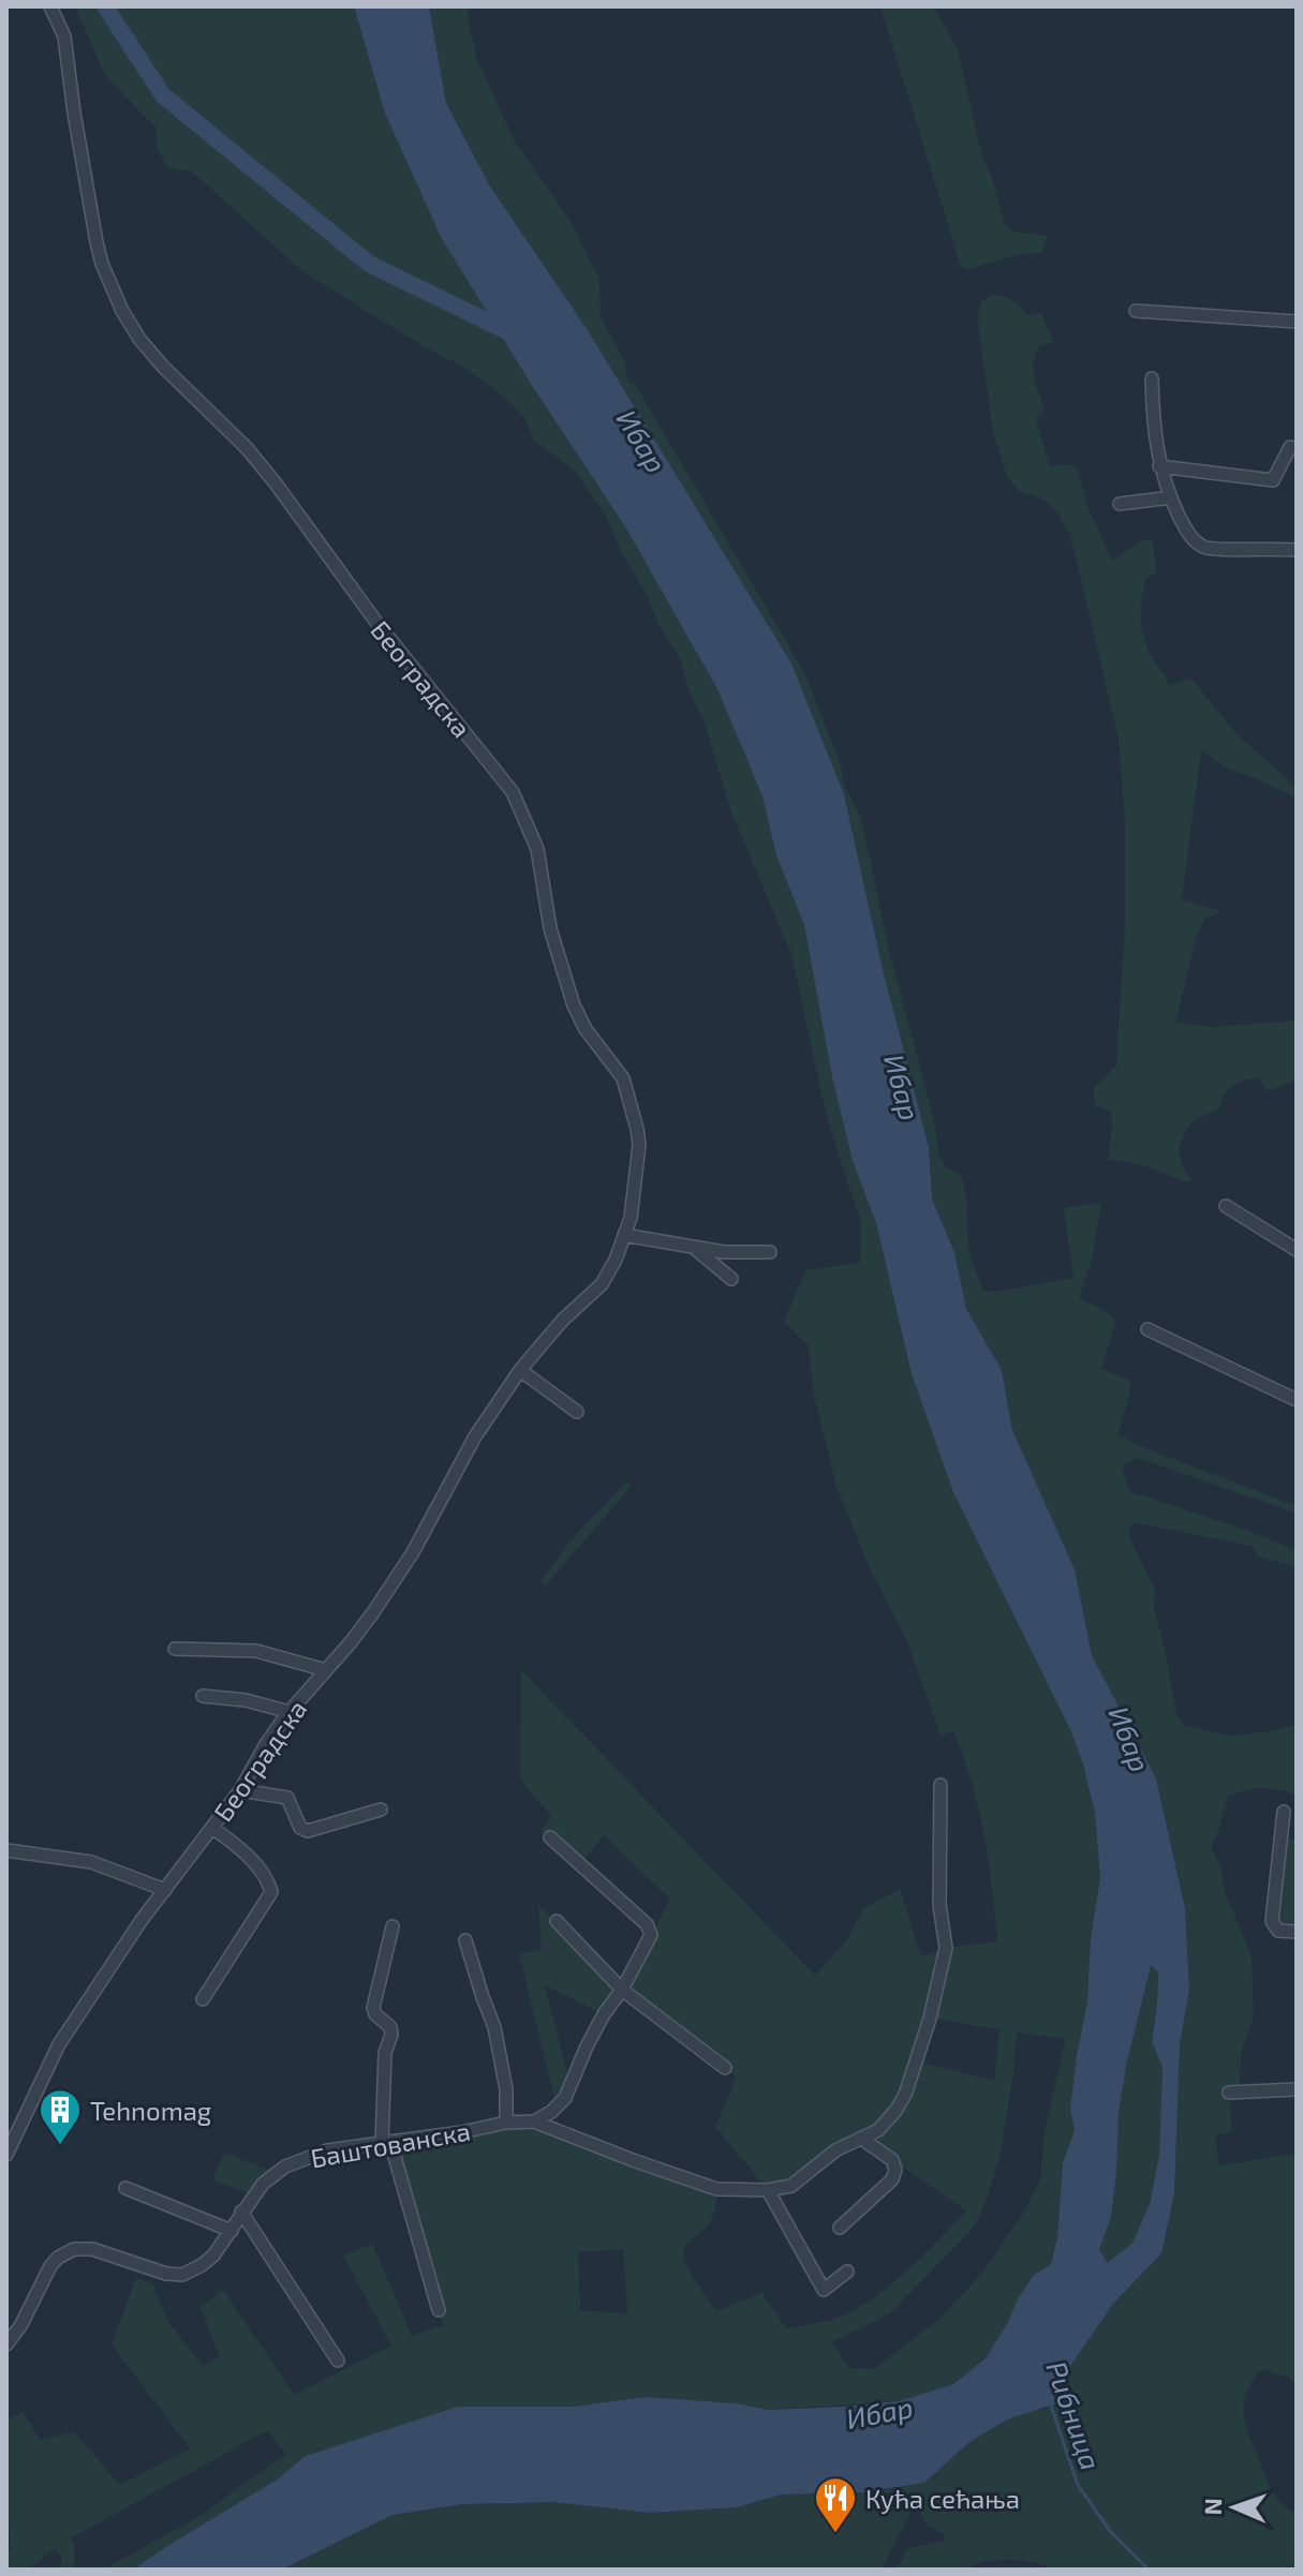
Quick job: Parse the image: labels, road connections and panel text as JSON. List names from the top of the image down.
{
  "streets": {
    "street": ["Београдска", "Баштованска"]
  },
  "water": ["Ибар", "Рибница"],
  "places": {
    "building": ["Tehnomag"],
    "restaurant": ["Кућа сећања"]
  },
  "north": "left"
}
